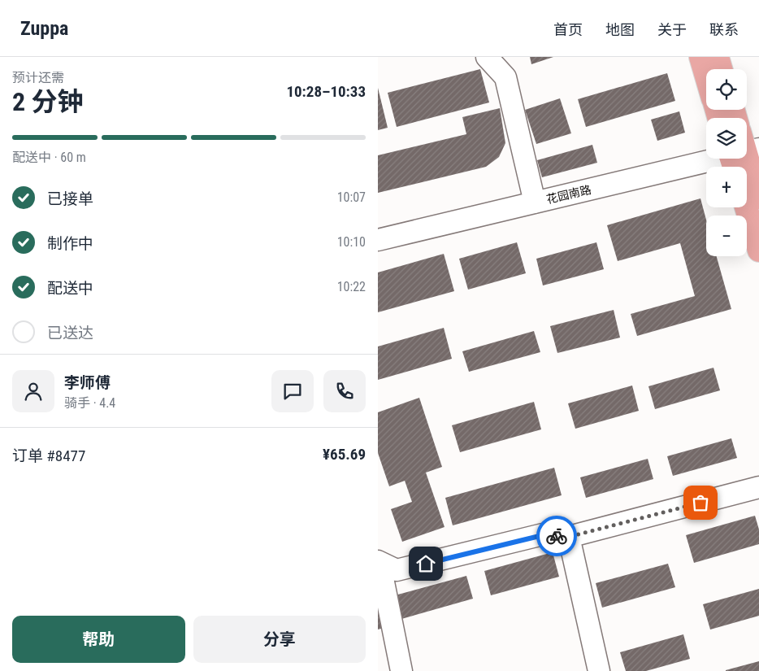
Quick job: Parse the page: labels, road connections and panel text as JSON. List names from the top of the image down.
{
  "streets": {
    "street": ["花园南路"]
  },
  "page": {
    "header": "Zuppa",
    "nav": [
      "首页",
      "地图",
      "关于",
      "联系"
    ],
    "heading": ["2 分钟", "预计还需", "10:28–10:33"],
    "panel": [
      "李师傅",
      "骑手 · 4.4",
      "订单 #8477",
      "¥65.69"
    ],
    "map_buttons": ["+", "−"],
    "bar": "配送中 · 60 m",
    "list": [
      ["已接单", "10:07"],
      ["制作中", "10:10"],
      ["配送中", "10:22"],
      "已送达"
    ],
    "buttons": ["帮助", "分享"]
  }
}
